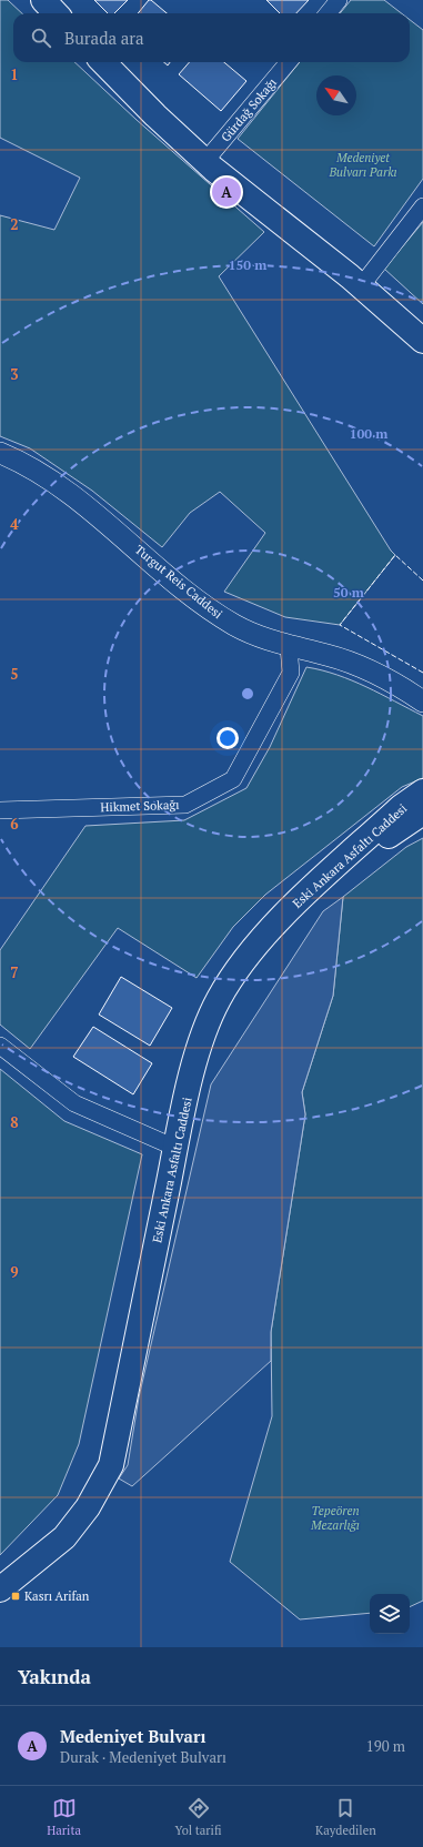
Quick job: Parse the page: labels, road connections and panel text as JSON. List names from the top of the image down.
{
  "streets": {
    "main road": ["Eski Ankara Asfaltı Caddesi"],
    "street": ["Gürdağ Sokağı", "Turgut Reis Caddesi", "Hikmet Sokağı"]
  },
  "crossings": [
    ["Turgut Reis Caddesi", "Hikmet Sokağı"]
  ],
  "parks": ["Medeniyet Bulvarı Parkı", "Tepeören Mezarlığı"],
  "places": {
    "transit": ["Kasrı Arifan"]
  },
  "north": "top left",
  "page": {
    "search": "Burada ara",
    "pins": "A",
    "heading": "Yakında",
    "list": [
      {
        "mark": "A",
        "name": "Medeniyet Bulvarı",
        "note": "Durak · Medeniyet Bulvarı",
        "value": "190 m"
      }
    ],
    "nav": ["Harita", "Yol tarifi", "Kaydedilen"]
  },
  "grid": {
    "rows": [
      "1",
      "2",
      "3",
      "4",
      "5",
      "6",
      "7",
      "8",
      "9"
    ]
  },
  "rings": ["150 m", "100 m", "50 m"]
}
